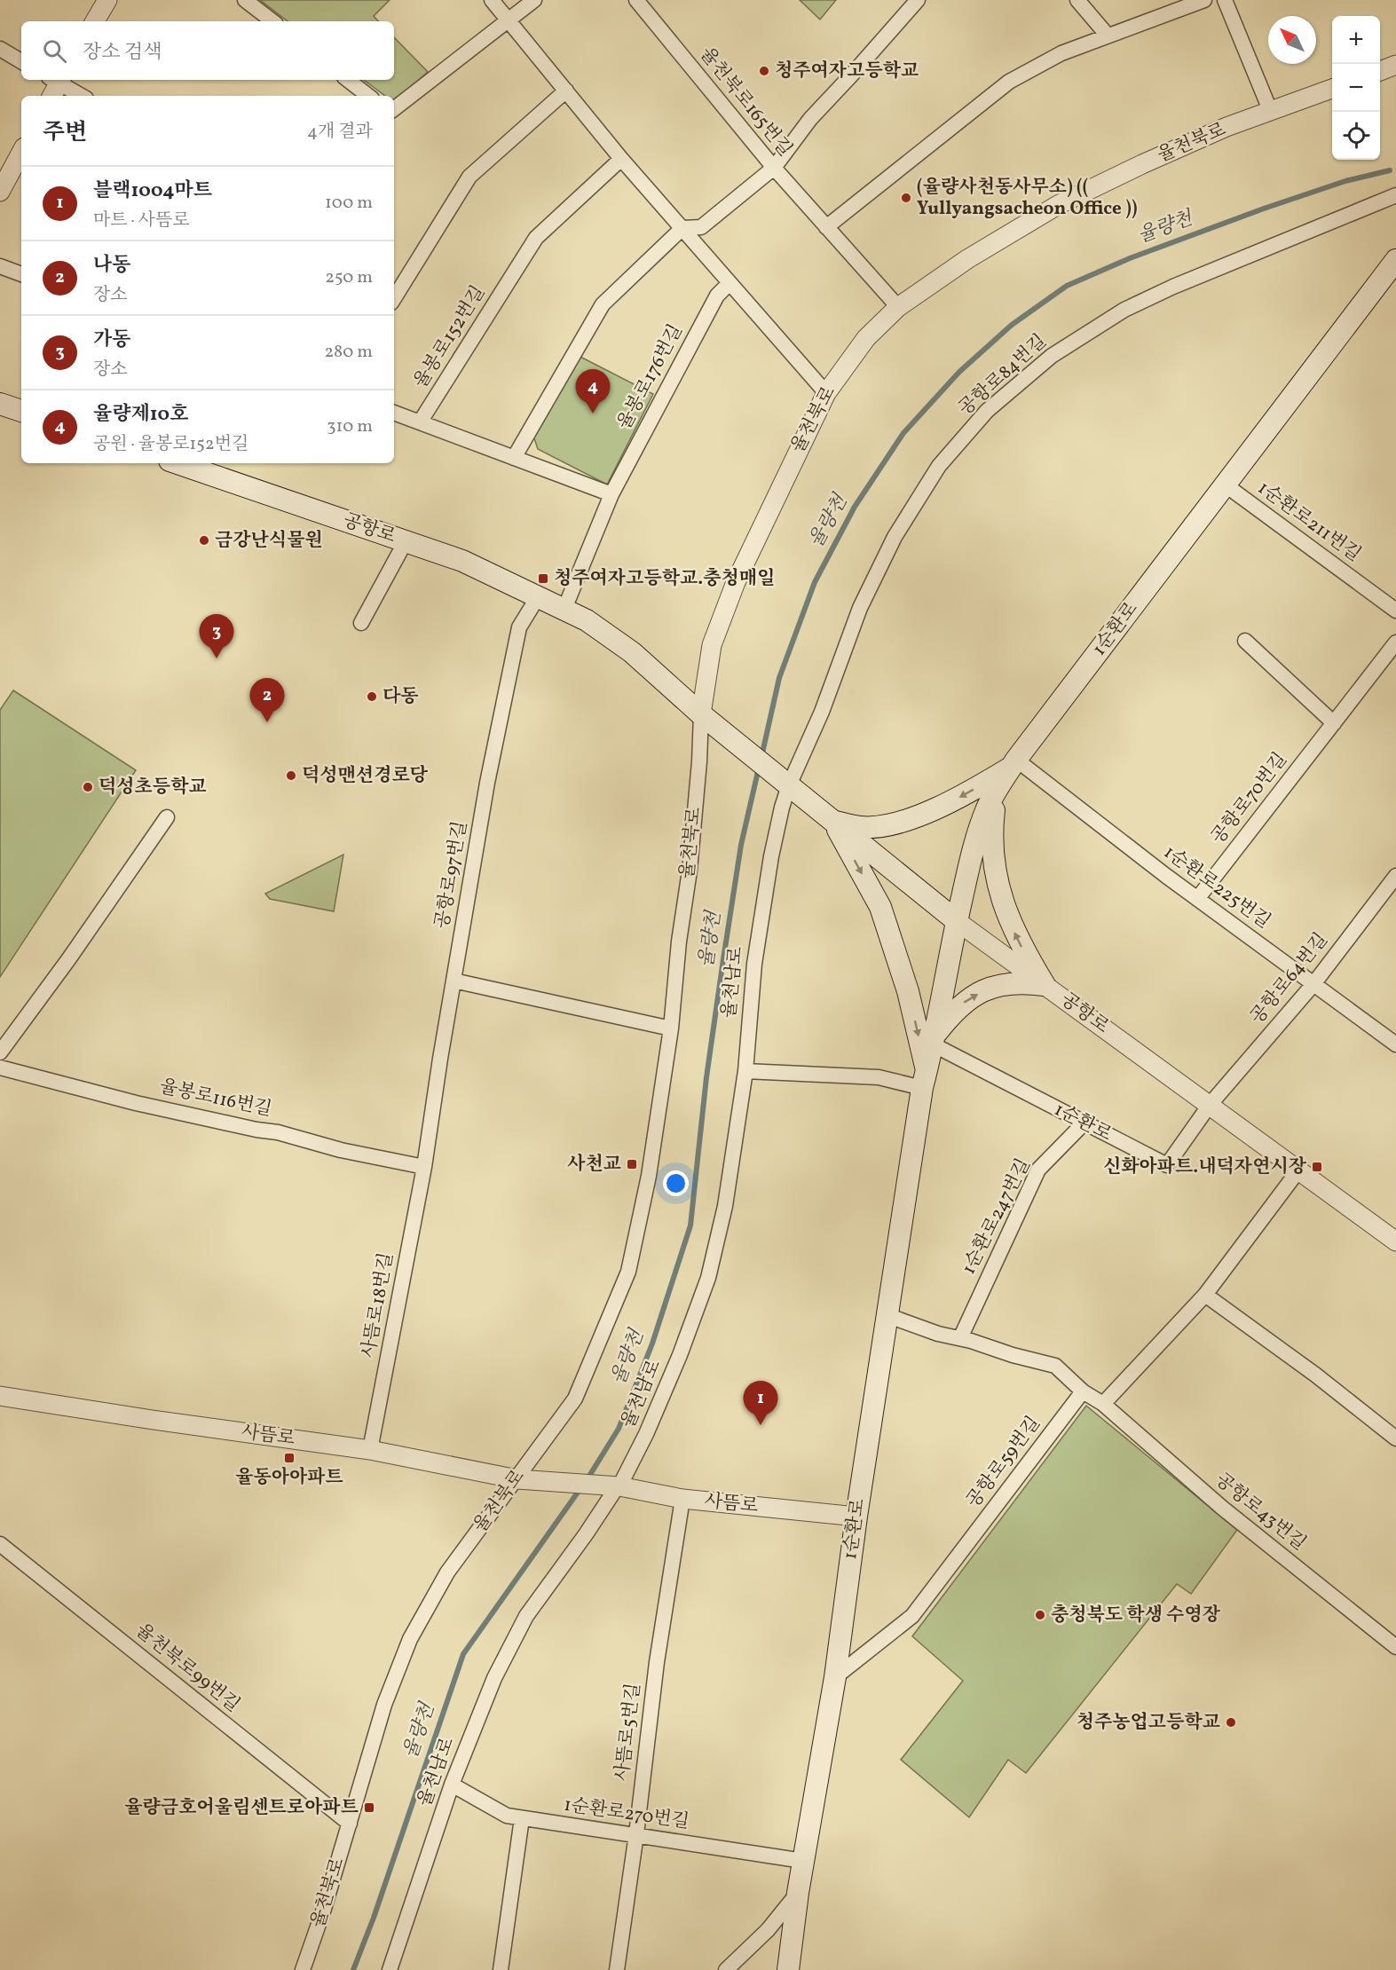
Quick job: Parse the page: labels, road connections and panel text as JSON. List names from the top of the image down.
{
  "streets": {
    "main road": ["공항로", "1순환로"],
    "street": [
      "율천북로165번길",
      "율천북로",
      "율봉로152번길",
      "공항로84번길",
      "율봉로176번길",
      "1순환로211번길",
      "공항로70번길",
      "공항로97번길",
      "1순환로225번길",
      "공항로64번길",
      "율천남로",
      "율봉로116번길",
      "1순환로247번길",
      "사뜸로18번길",
      "사뜸로",
      "공항로59번길",
      "공항로43번길",
      "율천북로99번길",
      "사뜸로5번길",
      "1순환로270번길"
    ]
  },
  "crossings": [
    ["율천북로165번길", "율천북로"],
    ["율천북로", "공항로"],
    ["율천북로", "사뜸로"],
    ["율천북로", "율천북로99번길"],
    ["공항로84번길", "공항로"],
    ["공항로84번길", "율천남로"],
    ["1순환로211번길", "1순환로"],
    ["공항로", "1순환로"],
    ["공항로", "공항로97번길"],
    ["공항로", "공항로64번길"],
    ["공항로", "율천남로"],
    ["1순환로", "1순환로225번길"],
    ["1순환로", "공항로64번길"],
    ["1순환로", "1순환로247번길"],
    ["1순환로", "사뜸로"],
    ["1순환로", "공항로59번길"],
    ["1순환로", "1순환로270번길"],
    ["공항로70번길", "1순환로225번길"],
    ["공항로97번길", "율봉로116번길"],
    ["공항로97번길", "사뜸로18번길"],
    ["1순환로225번길", "공항로64번길"],
    ["율천남로", "사뜸로"],
    ["율천남로", "1순환로270번길"],
    ["율봉로116번길", "사뜸로18번길"],
    ["사뜸로18번길", "사뜸로"],
    ["사뜸로", "사뜸로5번길"],
    ["사뜸로5번길", "1순환로270번길"]
  ],
  "water": ["율량천"],
  "places": {
    "other": [
      "청주여자고등학교",
      "(율량사천동사무소) (( Yullyangsacheon Office ))",
      "금강난식물원",
      "다동",
      "덕성맨션경로당",
      "덕성초등학교",
      "충청북도 학생 수영장",
      "청주농업고등학교"
    ],
    "transit": [
      "청주여자고등학교.충청매일",
      "사천교",
      "신화아파트.내덕자연시장",
      "율동아아파트",
      "율량금호어울림센트로아파트"
    ]
  },
  "north": "top left",
  "page": {
    "map_buttons": ["+", "−"],
    "search": "장소 검색",
    "heading": ["주변", "4개 결과"],
    "list": [
      {
        "mark": "1",
        "name": "블랙1004마트",
        "note": "마트 · 사뜸로",
        "value": "100 m"
      },
      {
        "mark": "2",
        "name": "나동",
        "note": "장소",
        "value": "250 m"
      },
      {
        "mark": "3",
        "name": "가동",
        "note": "장소",
        "value": "280 m"
      },
      {
        "mark": "4",
        "name": "율량제10호",
        "note": "공원 · 율봉로152번길",
        "value": "310 m"
      }
    ],
    "pins": [
      "4",
      "3",
      "2",
      "1"
    ]
  }
}
